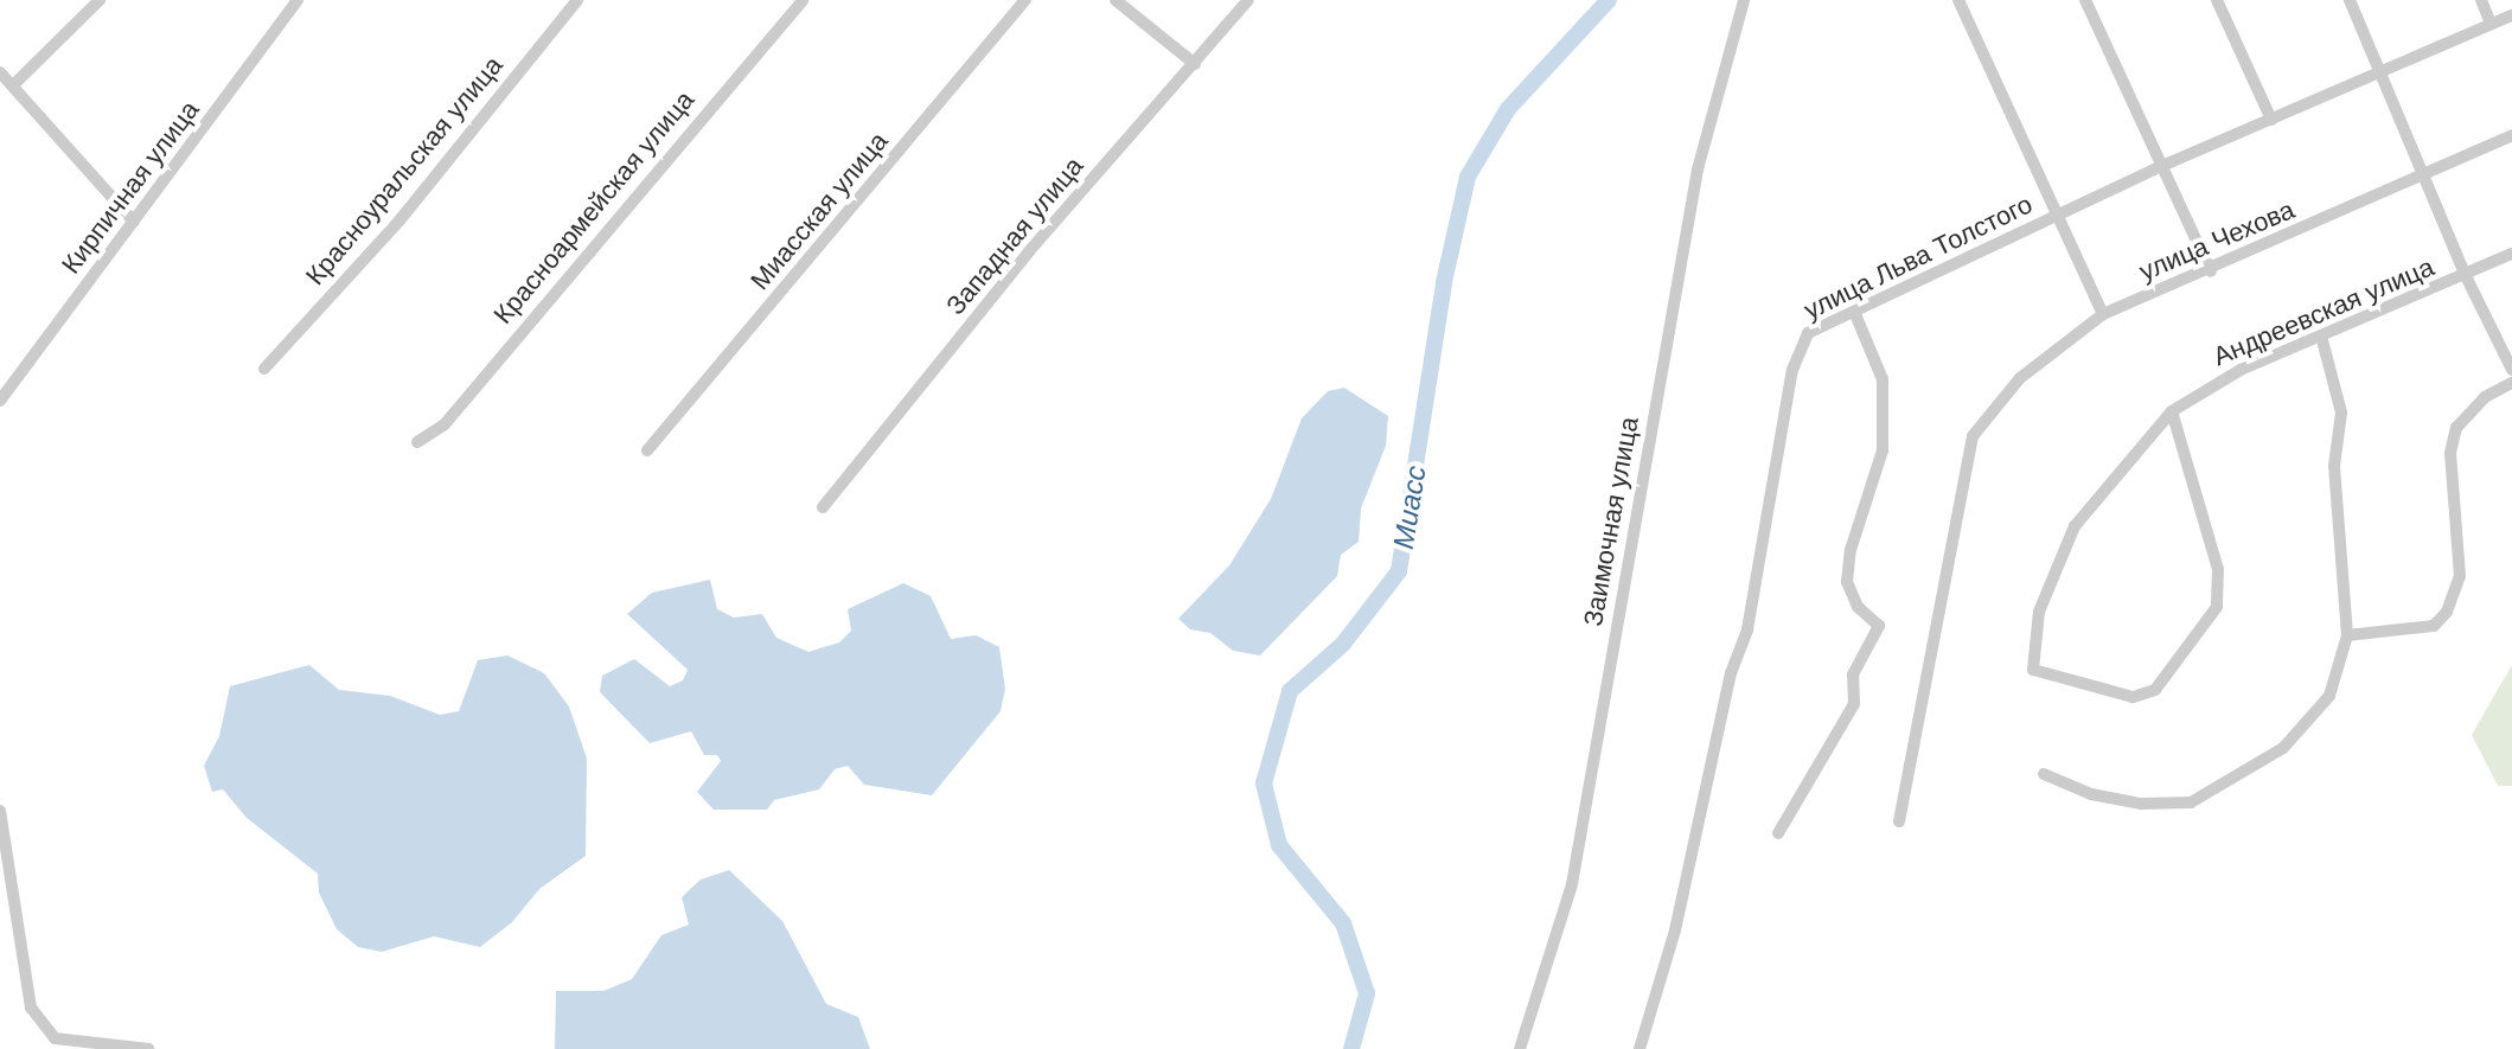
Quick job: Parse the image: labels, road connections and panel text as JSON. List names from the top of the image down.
{
  "streets": {
    "street": [
      "Красноуральская улица",
      "Кирпичная улица",
      "Красноармейская улица",
      "Миасская улица",
      "Западная улица",
      "улица Чехова",
      "улица Льва Толстого",
      "Андреевская улица",
      "Заимочная улица"
    ]
  },
  "water": ["Миасс"]
}
